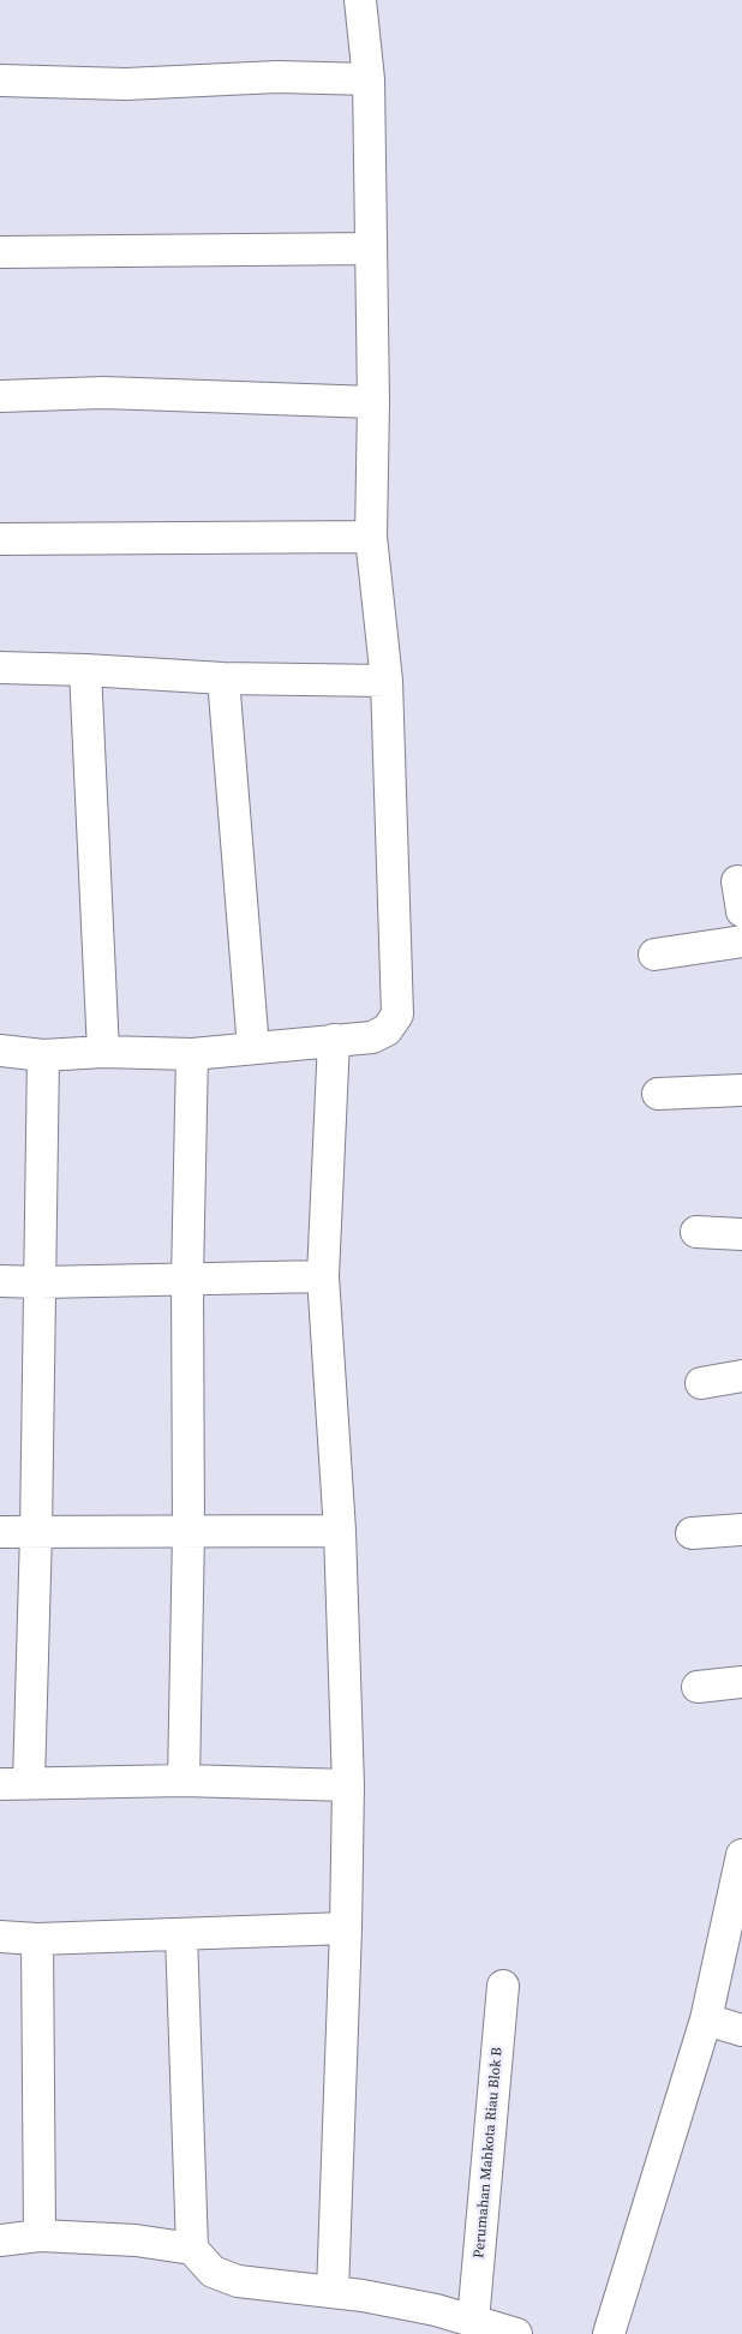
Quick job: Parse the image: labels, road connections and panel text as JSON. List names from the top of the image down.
{
  "streets": {
    "street": ["Perumahan Mahkota Riau Blok B"]
  }
}
